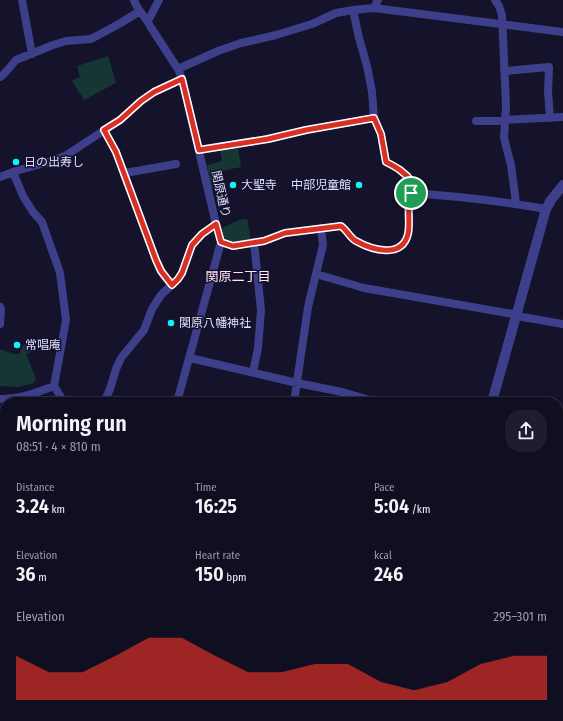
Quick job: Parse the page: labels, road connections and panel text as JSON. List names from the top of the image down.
{
  "streets": {
    "street": ["関原通り"]
  },
  "districts": ["関原二丁目"],
  "places": [
    "日の出寿し",
    "大聖寺",
    "中部児童館",
    "関原八幡神社",
    "常唱庵"
  ],
  "page": {
    "heading": ["Morning run", "08:51 · 4 × 810 m"],
    "stats": [
      ["Distance", "3.24 km"],
      ["Time", "16:25"],
      ["Pace", "5:04 /km"],
      ["Elevation", "36 m"],
      ["Heart rate", "150 bpm"],
      ["kcal", "246"]
    ],
    "chart": ["Elevation", "295–301 m"]
  }
}
